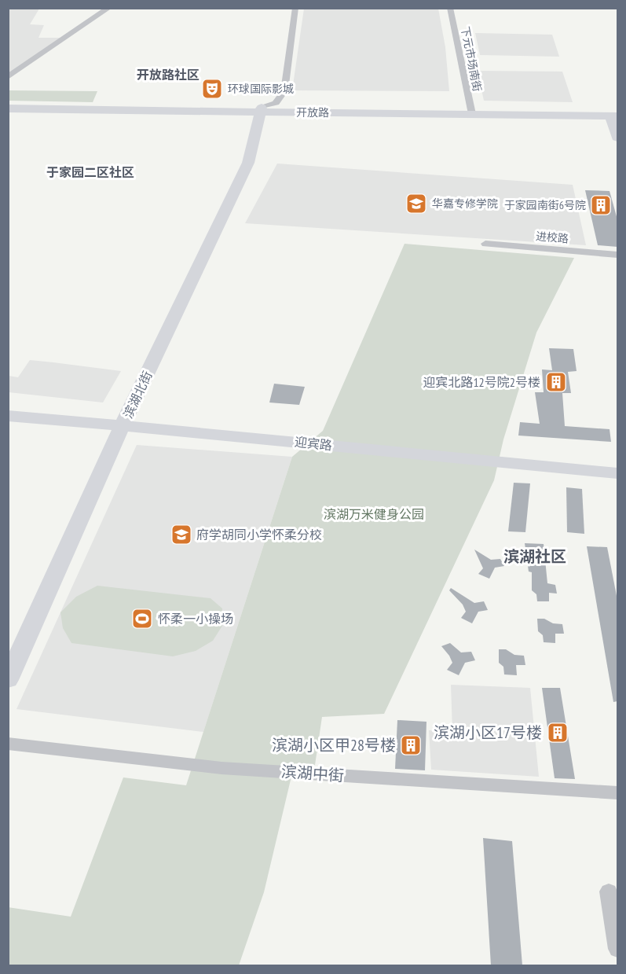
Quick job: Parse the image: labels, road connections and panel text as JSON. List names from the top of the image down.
{
  "streets": {
    "main road": ["开放路", "滨湖北街", "迎宾路"],
    "street": ["下元市场南街", "进校路", "滨湖中街"]
  },
  "crossings": [
    ["下元市场南街", "开放路"],
    ["开放路", "滨湖北街"],
    ["滨湖北街", "迎宾路"]
  ],
  "districts": ["开放路社区", "于家园二区社区", "滨湖社区"],
  "parks": ["滨湖万米健身公园"],
  "places": {
    "theatre": ["环球国际影城"],
    "school or university": ["华嘉专修学院", "府学胡同小学怀柔分校"],
    "building": [
      "于家园南街6号院",
      "迎宾北路12号院2号楼",
      "滨湖小区17号楼",
      "滨湖小区甲28号楼"
    ],
    "sports": ["怀柔一小操场"]
  }
}
